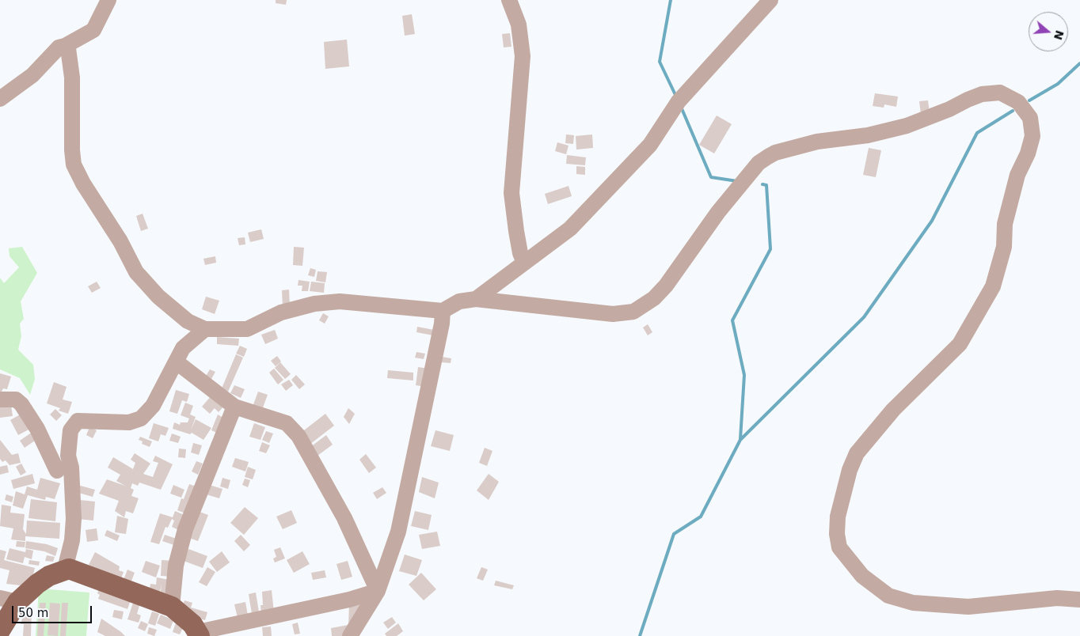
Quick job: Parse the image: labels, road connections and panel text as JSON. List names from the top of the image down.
{
  "scale_bar": "50 m",
  "north": "right"
}
